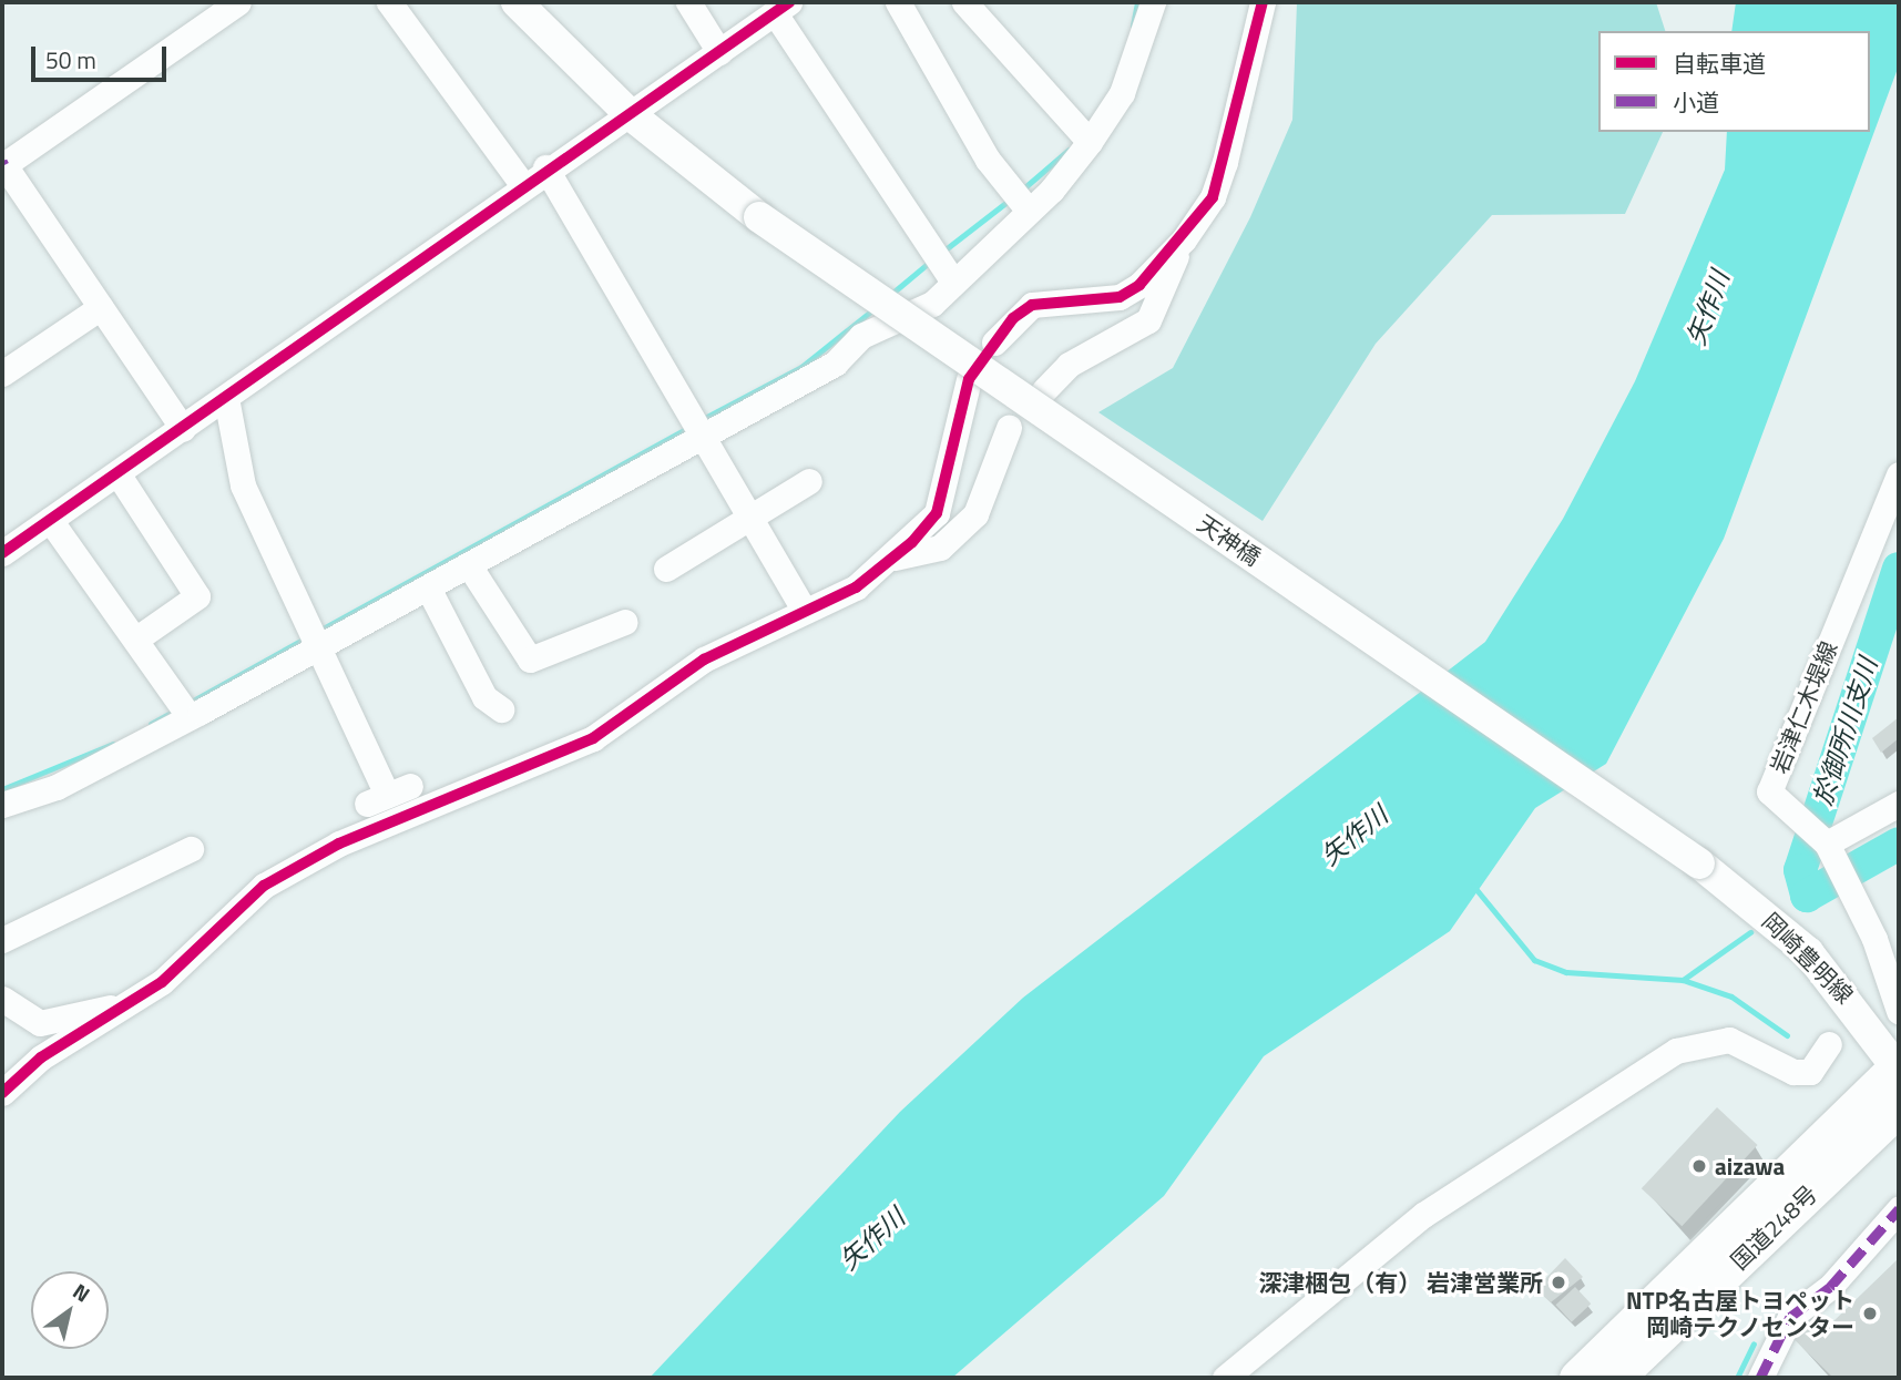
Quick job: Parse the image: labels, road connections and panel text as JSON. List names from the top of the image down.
{
  "streets": {
    "highway": ["国道248号"],
    "main road": ["天神橋", "岡崎豊明線"],
    "street": ["岩津仁木堤線"]
  },
  "crossings": [
    ["天神橋", "岡崎豊明線"],
    ["岡崎豊明線", "国道248号"]
  ],
  "water": ["矢作川", "於御所川支川"],
  "places": ["aizawa", "深津梱包（有） 岩津営業所", "NTP名古屋トヨペット 岡崎テクノセンター"],
  "legend": ["自転車道", "小道"],
  "scale_bar": "50 m",
  "north": "top right"
}
